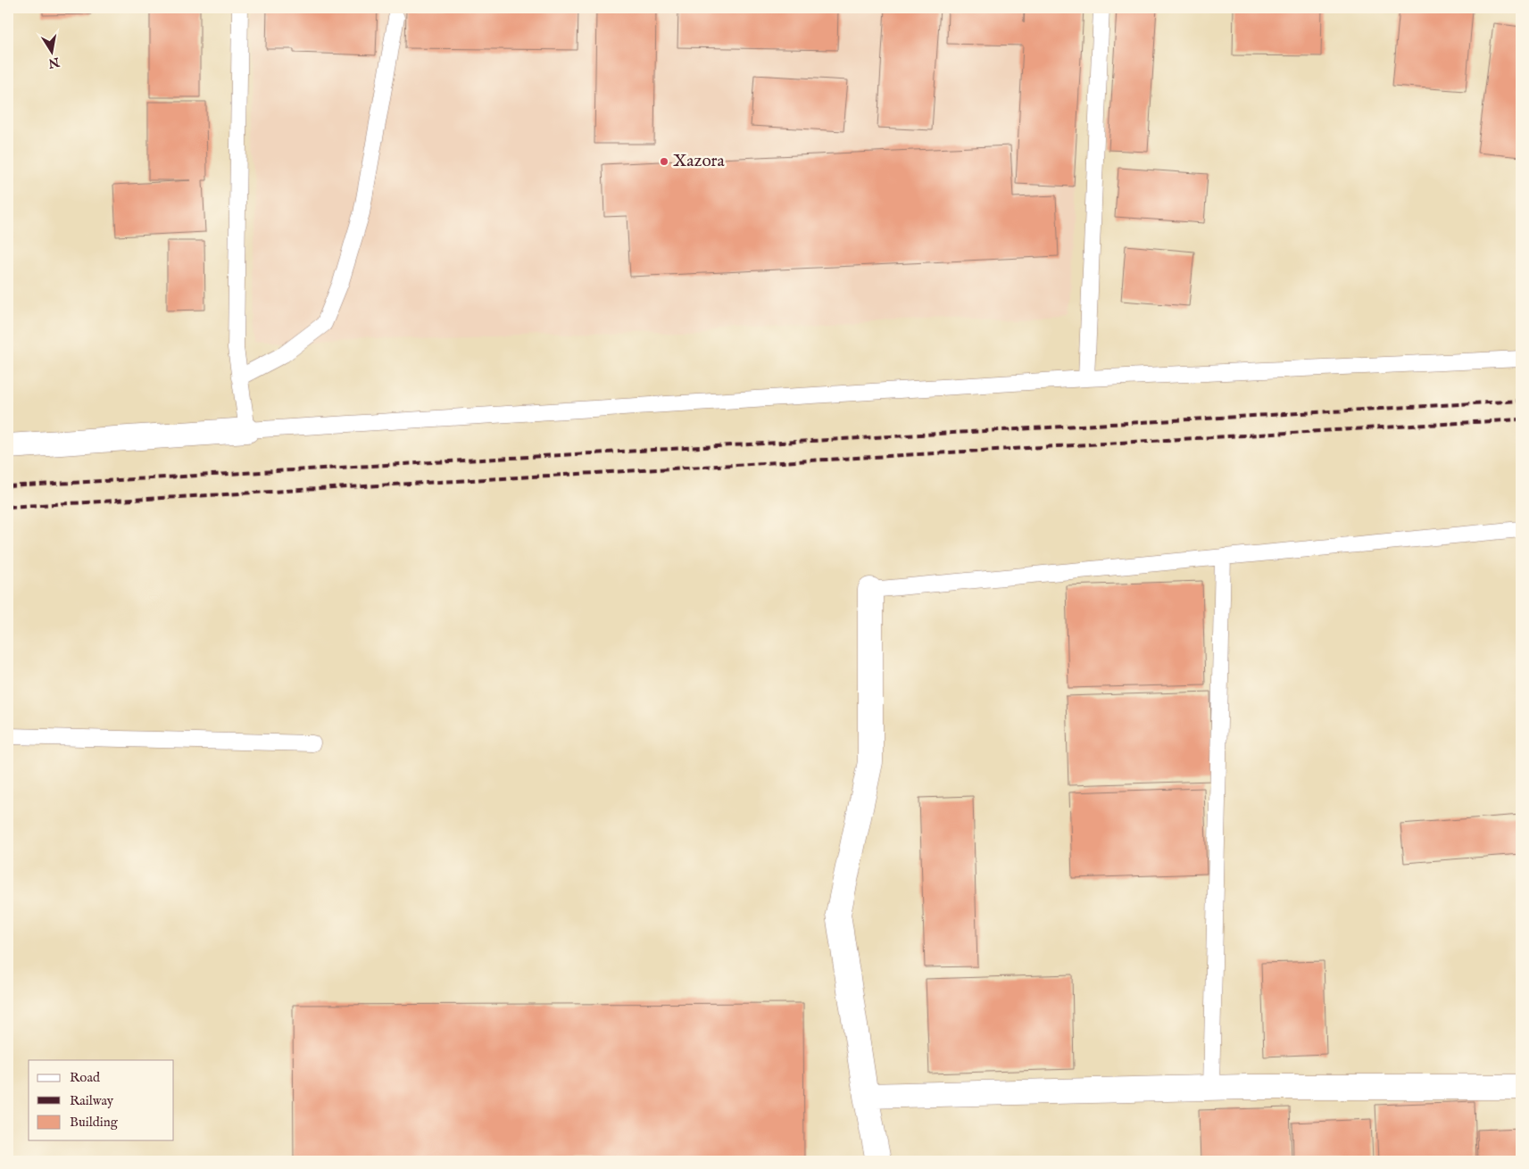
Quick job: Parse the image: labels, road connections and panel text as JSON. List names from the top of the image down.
{
  "places": ["Xazora"],
  "legend": ["Road", "Railway", "Building"],
  "north": "bottom"
}
